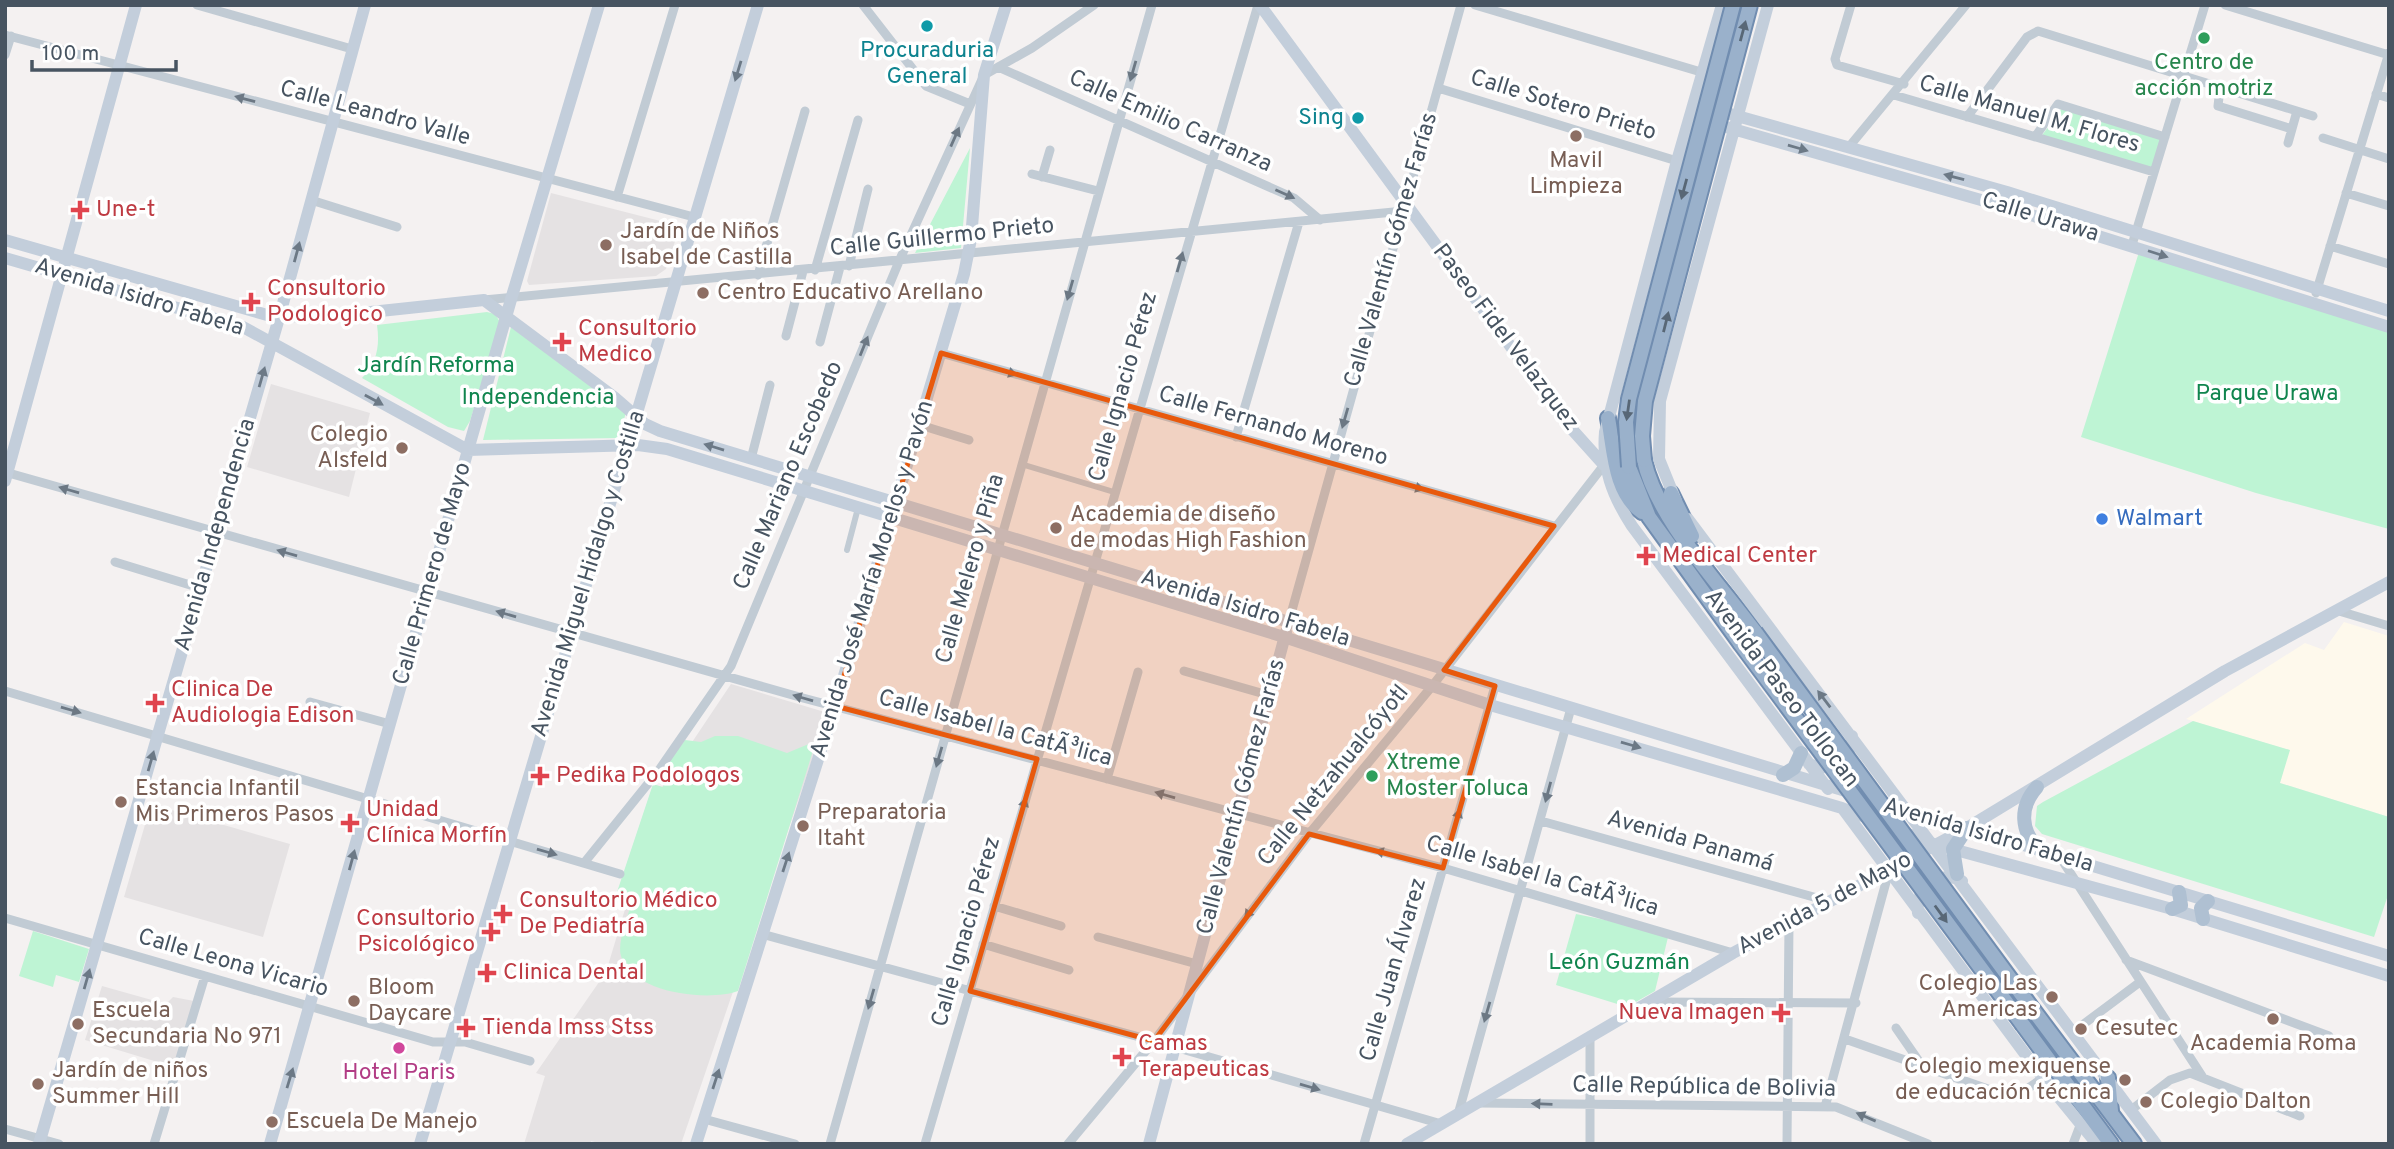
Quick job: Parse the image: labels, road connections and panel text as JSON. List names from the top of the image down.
{
  "streets": {
    "highway": ["Avenida Paseo Tollocan"],
    "main road": [
      "Calle Urawa",
      "Calle Valentín Gómez Farías",
      "Avenida Isidro Fabela",
      "Paseo Fidel Velazquez",
      "Avenida Independencia",
      "Calle Primero de Mayo",
      "Avenida Miguel Hidalgo y Costilla",
      "Avenida José María Morelos y Pavón",
      "Avenida 5 de Mayo"
    ],
    "street": [
      "Calle Sotero Prieto",
      "Calle Leandro Valle",
      "Calle Manuel M. Flores",
      "Calle Emilio Carranza",
      "Calle Guillermo Prieto",
      "Calle Ignacio Pérez",
      "Calle Fernando Moreno",
      "Calle Mariano Escobedo",
      "Calle Melero y Piña",
      "Calle Isabel la CatÃ³lica",
      "Calle Netzahualcóyotl",
      "Avenida Panamá",
      "Calle Leona Vicario",
      "Calle Juan Álvarez",
      "Calle República de Bolivia"
    ]
  },
  "crossings": [
    ["Calle Sotero Prieto", "Calle Valentín Gómez Farías"],
    ["Calle Sotero Prieto", "Avenida Paseo Tollocan"],
    ["Calle Leandro Valle", "Avenida Independencia"],
    ["Calle Leandro Valle", "Calle Primero de Mayo"],
    ["Calle Leandro Valle", "Avenida Miguel Hidalgo y Costilla"],
    ["Calle Emilio Carranza", "Calle Guillermo Prieto"],
    ["Calle Emilio Carranza", "Calle Ignacio Pérez"],
    ["Calle Emilio Carranza", "Calle Melero y Piña"],
    ["Calle Urawa", "Avenida Paseo Tollocan"],
    ["Calle Guillermo Prieto", "Calle Valentín Gómez Farías"],
    ["Calle Guillermo Prieto", "Avenida Isidro Fabela"],
    ["Calle Guillermo Prieto", "Paseo Fidel Velazquez"],
    ["Calle Guillermo Prieto", "Calle Ignacio Pérez"],
    ["Calle Guillermo Prieto", "Calle Mariano Escobedo"],
    ["Calle Guillermo Prieto", "Calle Melero y Piña"],
    ["Calle Guillermo Prieto", "Calle Primero de Mayo"],
    ["Calle Guillermo Prieto", "Avenida Miguel Hidalgo y Costilla"],
    ["Calle Guillermo Prieto", "Avenida José María Morelos y Pavón"],
    ["Calle Valentín Gómez Farías", "Avenida Isidro Fabela"],
    ["Calle Valentín Gómez Farías", "Paseo Fidel Velazquez"],
    ["Calle Valentín Gómez Farías", "Calle Fernando Moreno"],
    ["Calle Valentín Gómez Farías", "Calle Isabel la CatÃ³lica"],
    ["Calle Valentín Gómez Farías", "Calle Netzahualcóyotl"],
    ["Avenida Isidro Fabela", "Calle Ignacio Pérez"],
    ["Avenida Isidro Fabela", "Calle Mariano Escobedo"],
    ["Avenida Isidro Fabela", "Avenida Independencia"],
    ["Avenida Isidro Fabela", "Calle Melero y Piña"],
    ["Avenida Isidro Fabela", "Calle Primero de Mayo"],
    ["Avenida Isidro Fabela", "Avenida Miguel Hidalgo y Costilla"],
    ["Avenida Isidro Fabela", "Avenida José María Morelos y Pavón"],
    ["Avenida Isidro Fabela", "Avenida Paseo Tollocan"],
    ["Avenida Isidro Fabela", "Calle Netzahualcóyotl"],
    ["Avenida Isidro Fabela", "Avenida 5 de Mayo"],
    ["Avenida Isidro Fabela", "Calle Juan Álvarez"],
    ["Paseo Fidel Velazquez", "Calle Ignacio Pérez"],
    ["Paseo Fidel Velazquez", "Avenida Paseo Tollocan"],
    ["Paseo Fidel Velazquez", "Calle Netzahualcóyotl"],
    ["Calle Ignacio Pérez", "Calle Fernando Moreno"],
    ["Calle Ignacio Pérez", "Calle Isabel la CatÃ³lica"],
    ["Calle Fernando Moreno", "Calle Melero y Piña"],
    ["Calle Fernando Moreno", "Avenida José María Morelos y Pavón"],
    ["Calle Fernando Moreno", "Calle Netzahualcóyotl"],
    ["Calle Mariano Escobedo", "Avenida José María Morelos y Pavón"],
    ["Calle Mariano Escobedo", "Calle Isabel la CatÃ³lica"],
    ["Avenida Independencia", "Calle Isabel la CatÃ³lica"],
    ["Avenida Independencia", "Calle Leona Vicario"],
    ["Calle Melero y Piña", "Calle Isabel la CatÃ³lica"],
    ["Calle Primero de Mayo", "Calle Isabel la CatÃ³lica"],
    ["Calle Primero de Mayo", "Calle Leona Vicario"],
    ["Avenida Miguel Hidalgo y Costilla", "Calle Isabel la CatÃ³lica"],
    ["Avenida Miguel Hidalgo y Costilla", "Calle Leona Vicario"],
    ["Avenida José María Morelos y Pavón", "Calle Isabel la CatÃ³lica"],
    ["Avenida Paseo Tollocan", "Calle Netzahualcóyotl"],
    ["Avenida Paseo Tollocan", "Avenida 5 de Mayo"],
    ["Calle Isabel la CatÃ³lica", "Calle Netzahualcóyotl"],
    ["Calle Isabel la CatÃ³lica", "Avenida 5 de Mayo"],
    ["Calle Isabel la CatÃ³lica", "Calle Juan Álvarez"],
    ["Avenida Panamá", "Avenida 5 de Mayo"],
    ["Avenida 5 de Mayo", "Calle República de Bolivia"]
  ],
  "one_way": [
    "Calle Fernando Moreno",
    "Avenida Independencia",
    "Calle Melero y Piña",
    "Avenida José María Morelos y Pavón",
    "Calle Isabel la CatÃ³lica",
    "Calle Juan Álvarez"
  ],
  "parks": [
    "Jardín Reforma",
    "Parque Urawa",
    "Independencia",
    "León Guzmán"
  ],
  "places": {
    "other": [
      "Procuraduria General",
      "Centro de acción motriz",
      "Sing",
      "Mavil Limpieza",
      "Jardín de Niños Isabel de Castilla",
      "Centro Educativo Arellano",
      "Colegio Alsfeld",
      "Walmart",
      "Academia de diseño de modas High Fashion",
      "Xtreme Moster Toluca",
      "Estancia Infantil Mis Primeros Pasos",
      "Preparatoria Itaht",
      "Colegio Las Americas",
      "Bloom Daycare",
      "Academia Roma",
      "Escuela Secundaria No 971",
      "Cesutec",
      "Hotel Paris",
      "Colegio mexiquense de educación técnica",
      "Jardín de niños Summer Hill",
      "Colegio Dalton",
      "Escuela De Manejo"
    ],
    "health": [
      "Une-t",
      "Consultorio Podologico",
      "Consultorio Medico",
      "Medical Center",
      "Clinica De Audiologia Edison",
      "Pedika Podologos",
      "Unidad Clínica Morfín",
      "Consultorio Médico De Pediatría",
      "Consultorio Psicológico",
      "Clinica Dental",
      "Nueva Imagen",
      "Tienda Imss Stss",
      "Camas Terapeuticas"
    ]
  },
  "scale_bar": "100 m"
}
